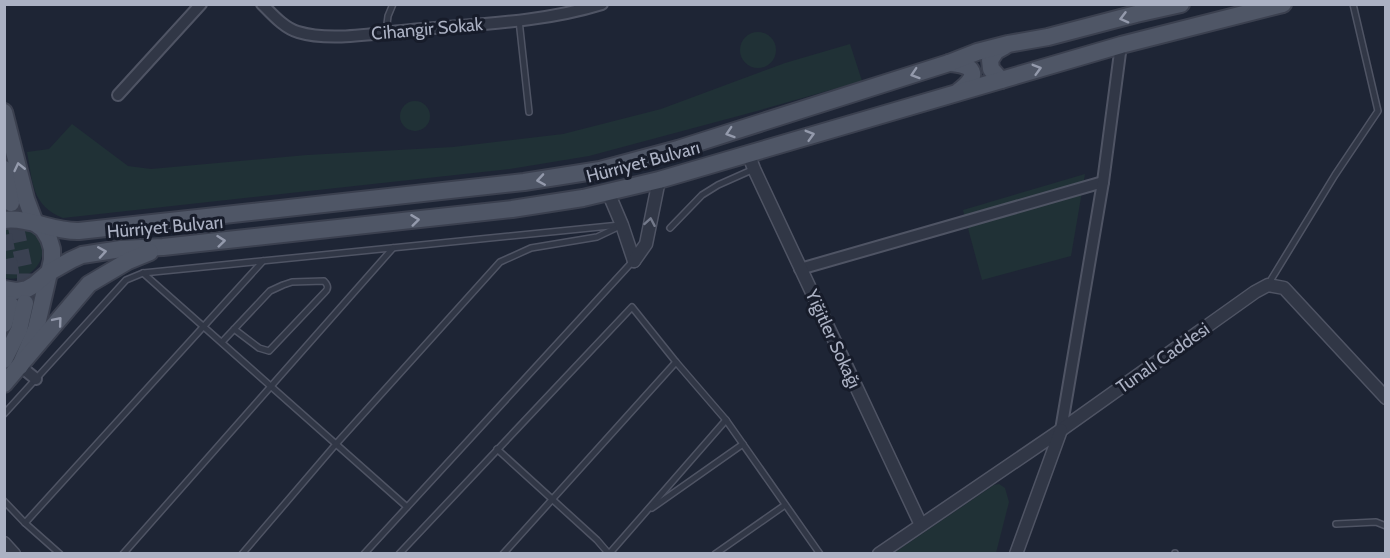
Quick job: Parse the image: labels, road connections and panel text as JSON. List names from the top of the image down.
{
  "streets": {
    "main road": ["Hürriyet Bulvarı"],
    "street": ["Cihangir Sokak", "Yiğitler Sokağı", "Tunalı Caddesi"]
  },
  "crossings": [
    ["Hürriyet Bulvarı", "Yiğitler Sokağı"],
    ["Yiğitler Sokağı", "Tunalı Caddesi"]
  ]
}
